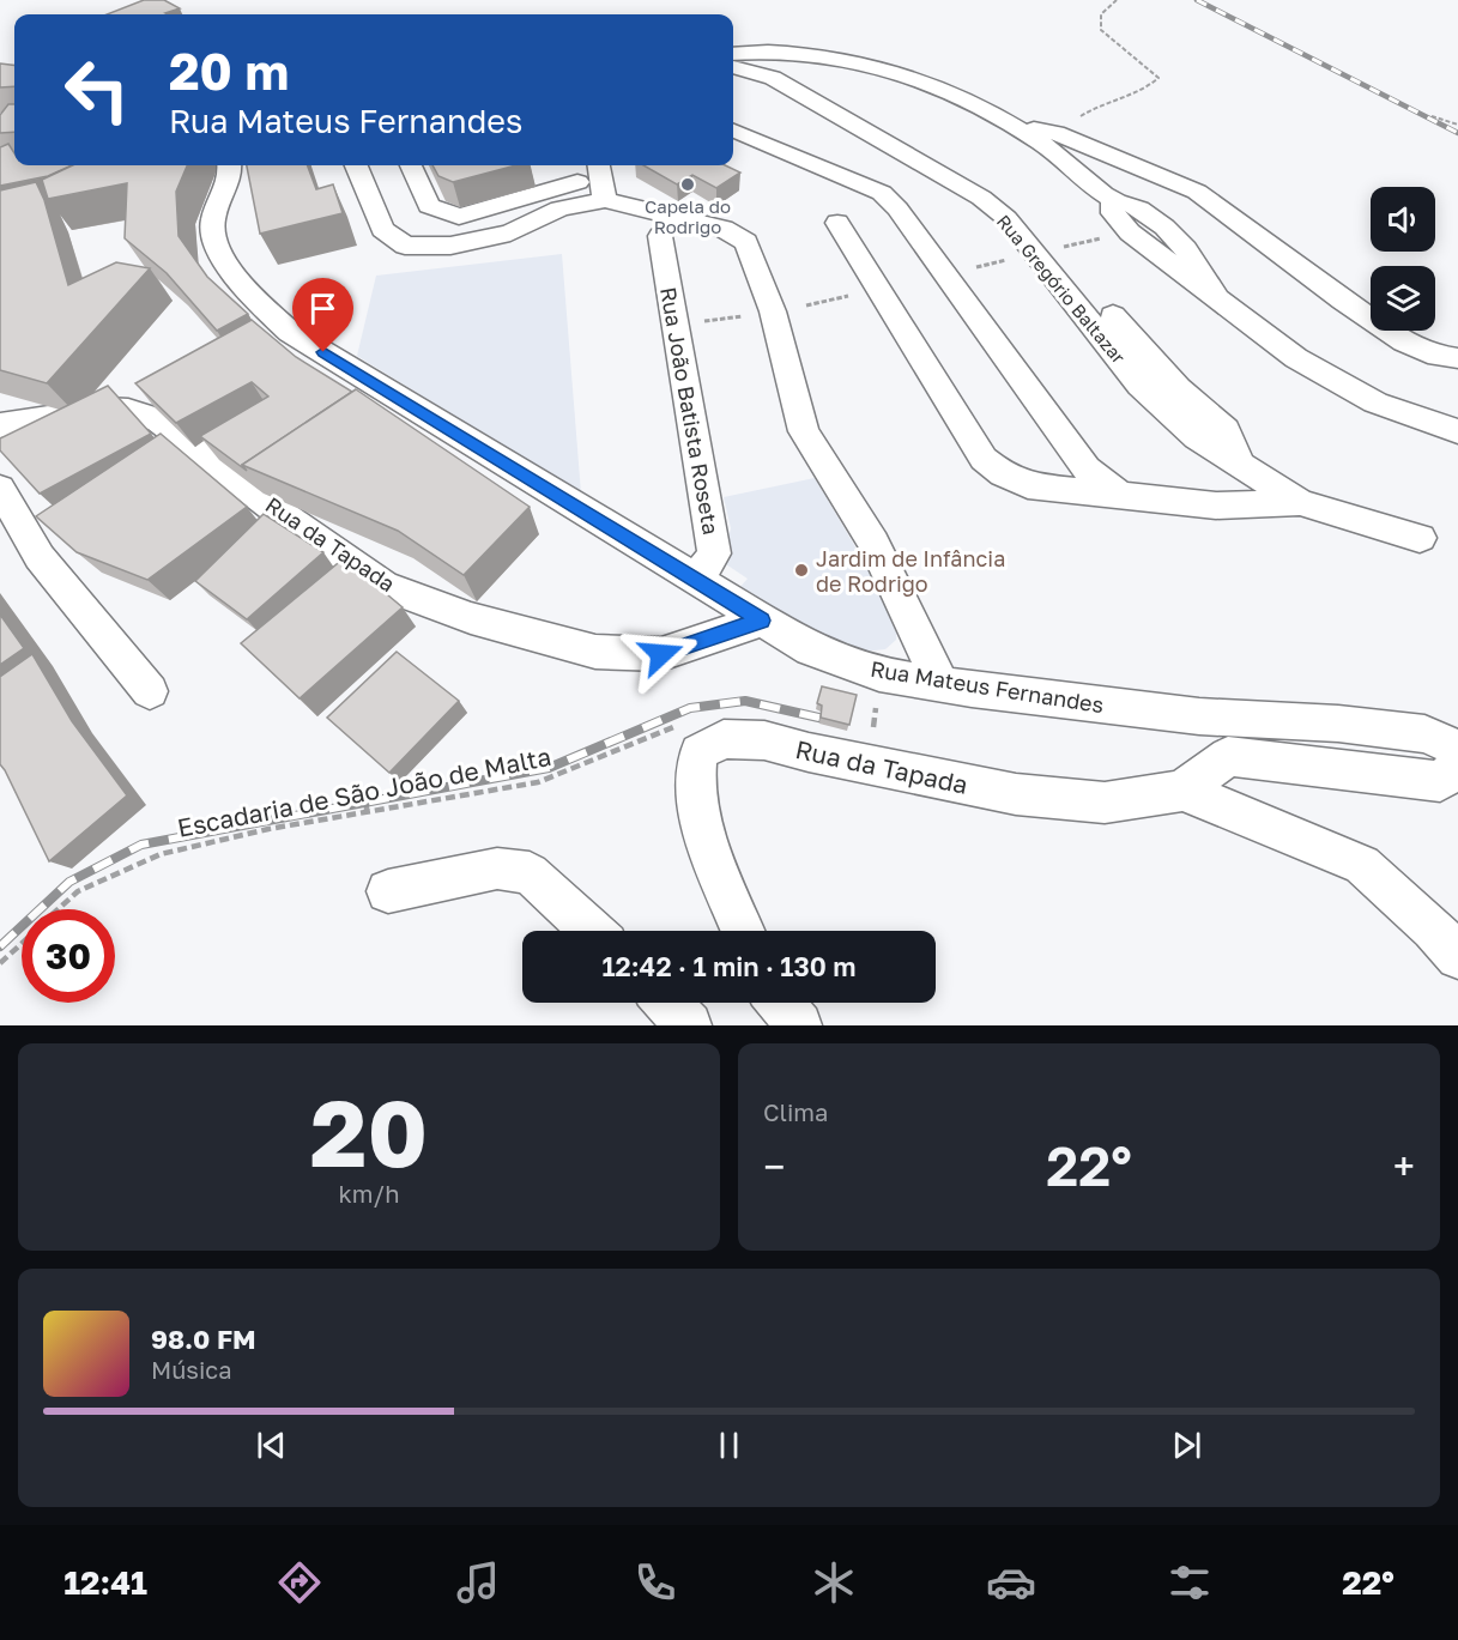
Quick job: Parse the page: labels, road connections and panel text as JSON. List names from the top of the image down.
{
  "streets": {
    "street": [
      "Rua Gregório Baltazar",
      "Rua João Batista Roseta",
      "Rua da Tapada",
      "Rua Mateus Fernandes"
    ],
    "path": ["Escadaria de São João de Malta"]
  },
  "crossings": [
    ["Rua João Batista Roseta", "Rua Mateus Fernandes"],
    ["Rua da Tapada", "Rua Mateus Fernandes"]
  ],
  "places": ["Capela do Rodrigo", "Jardim de Infância de Rodrigo"],
  "page": {
    "turn": ["20 m", "Rua Mateus Fernandes"],
    "limit": "30",
    "trip": "12:42 · 1 min · 130 m",
    "tile": [
      ["20", "km/h"],
      "Clima"
    ],
    "heat": ["−", "22°", "+"],
    "song": ["98.0 FM", "Música"],
    "tabs": ["12:41", "22°"]
  }
}
